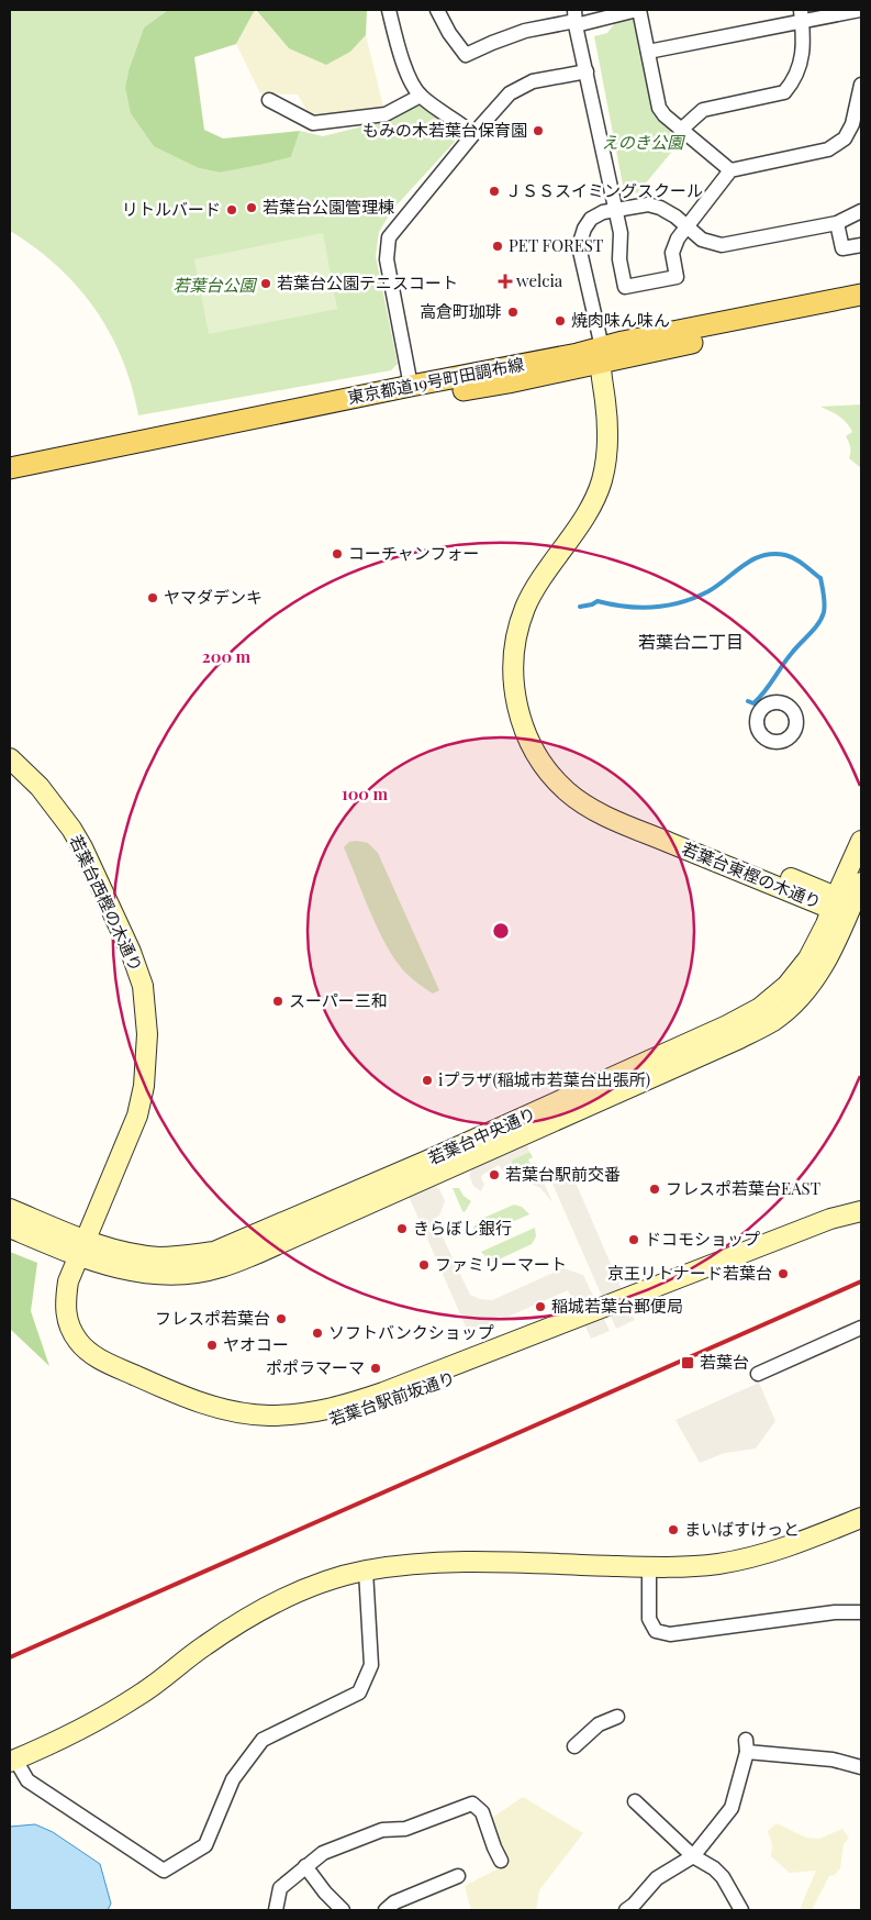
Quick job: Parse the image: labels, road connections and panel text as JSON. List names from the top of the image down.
{
  "streets": {
    "main road": ["東京都道19号町田調布線"],
    "street": [
      "若葉台東樫の木通り",
      "若葉台西樫の木通り",
      "若葉台中央通り",
      "若葉台駅前坂通り"
    ]
  },
  "crossings": [
    ["東京都道19号町田調布線", "若葉台東樫の木通り"],
    ["若葉台東樫の木通り", "若葉台中央通り"],
    ["若葉台西樫の木通り", "若葉台中央通り"],
    ["若葉台西樫の木通り", "若葉台駅前坂通り"],
    ["若葉台中央通り", "若葉台駅前坂通り"]
  ],
  "districts": ["若葉台二丁目"],
  "parks": ["えのき公園", "若葉台公園"],
  "places": {
    "other": [
      "もみの木若葉台保育園",
      "ＪＳＳスイミングスクール",
      "若葉台公園管理棟",
      "リトルバード",
      "PET FOREST",
      "若葉台公園テニスコート",
      "高倉町珈琲",
      "焼肉味ん味ん",
      "コーチャンフォー",
      "ヤマダデンキ",
      "スーパー三和",
      "iプラザ(稲城市若葉台出張所)",
      "若葉台駅前交番",
      "フレスポ若葉台EAST",
      "きらぼし銀行",
      "ドコモショップ",
      "ファミリーマート",
      "京王リトナード若葉台",
      "稲城若葉台郵便局",
      "フレスポ若葉台",
      "ソフトバンクショップ",
      "ヤオコー",
      "ポポラマーマ",
      "まいばすけっと"
    ],
    "health": ["welcia"],
    "transit": ["若葉台"]
  },
  "rings": ["200 m", "100 m"]
}
